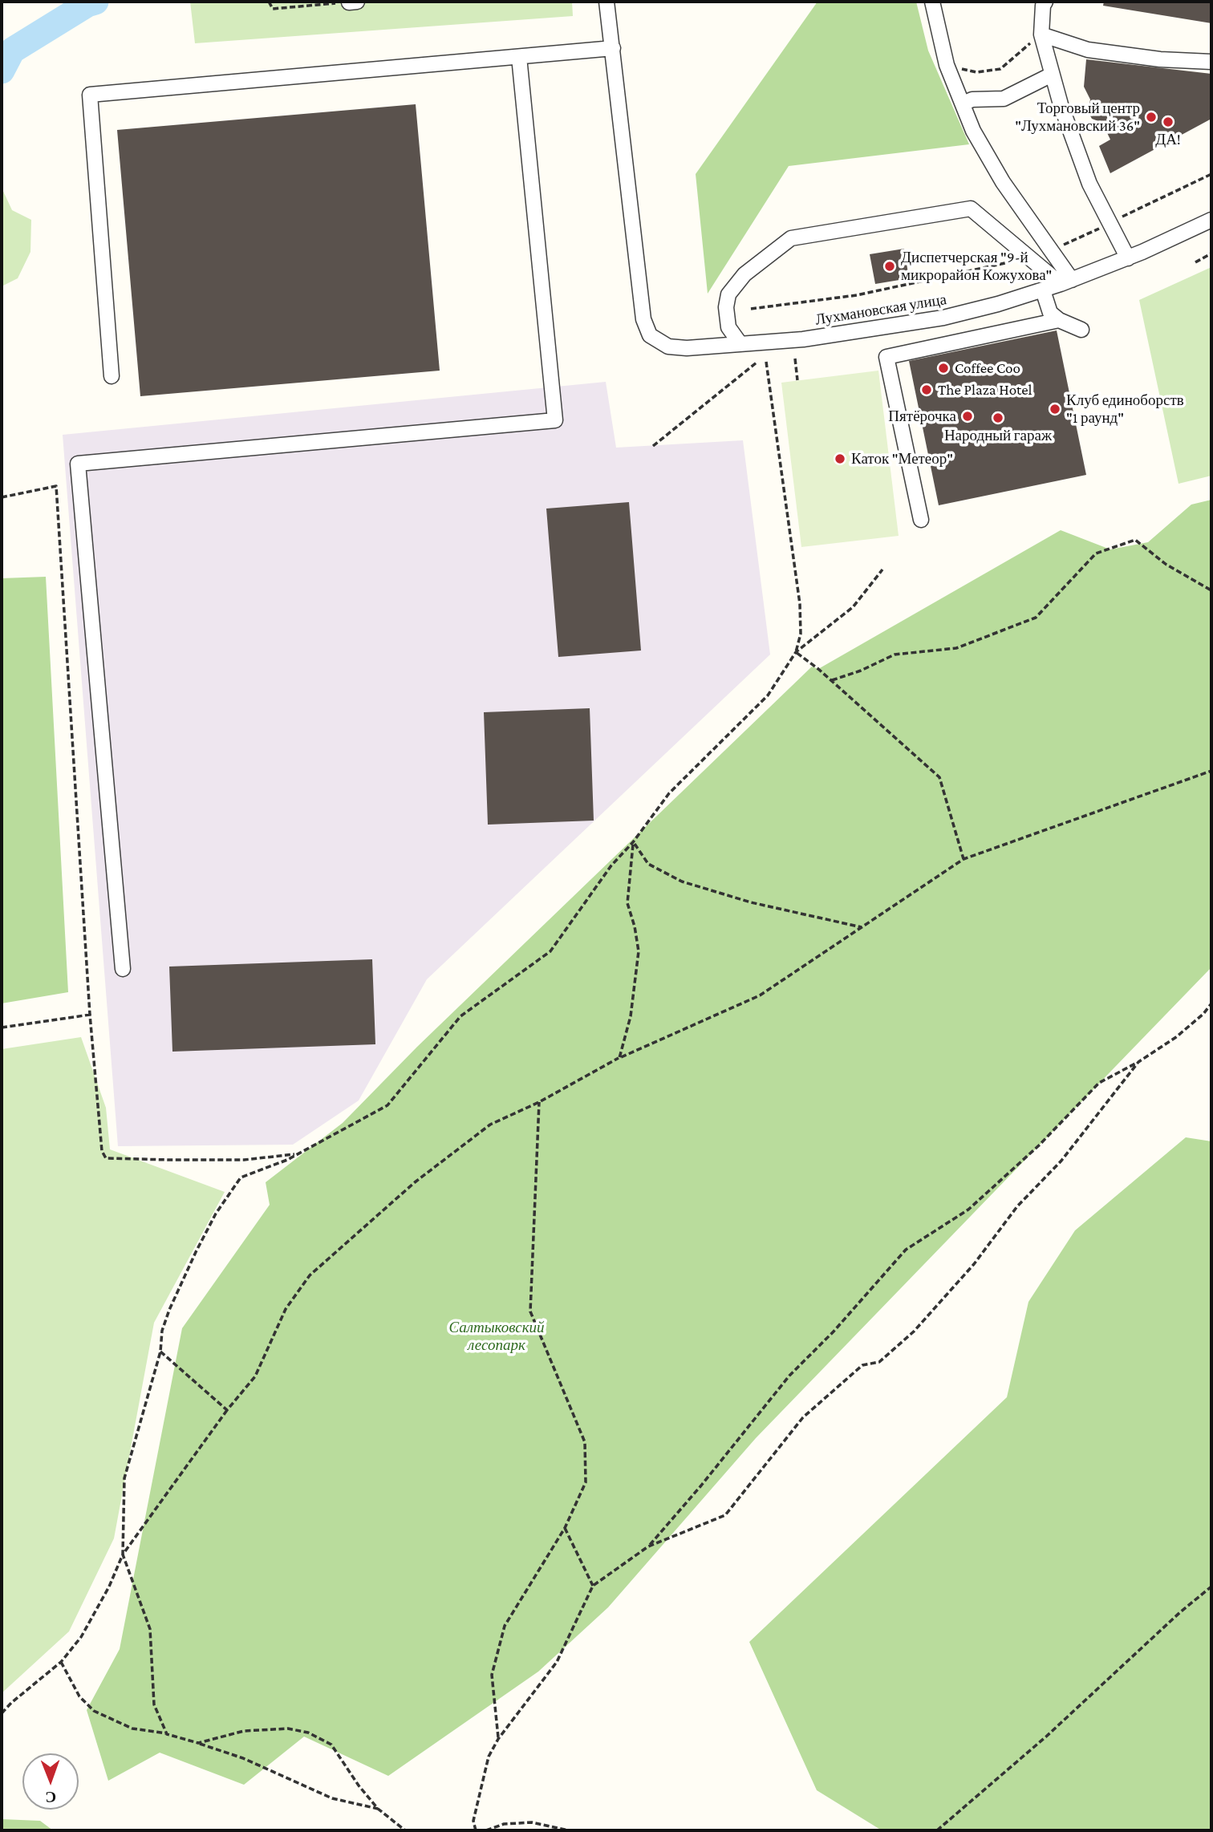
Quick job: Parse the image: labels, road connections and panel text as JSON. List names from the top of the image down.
{
  "streets": {
    "street": ["Лухмановская улица"]
  },
  "parks": ["Салтыковский лесопарк"],
  "places": [
    "Торговый центр \"Лухмановский 36\"",
    "ДА!",
    "Диспетчерская \"9-й микрорайон Кожухова\"",
    "Coffee Coo",
    "The Plaza Hotel",
    "Клуб единоборств \"1 раунд\"",
    "Пятёрочка",
    "Народный гараж",
    "Каток \"Метеор\""
  ],
  "north": "bottom"
}
